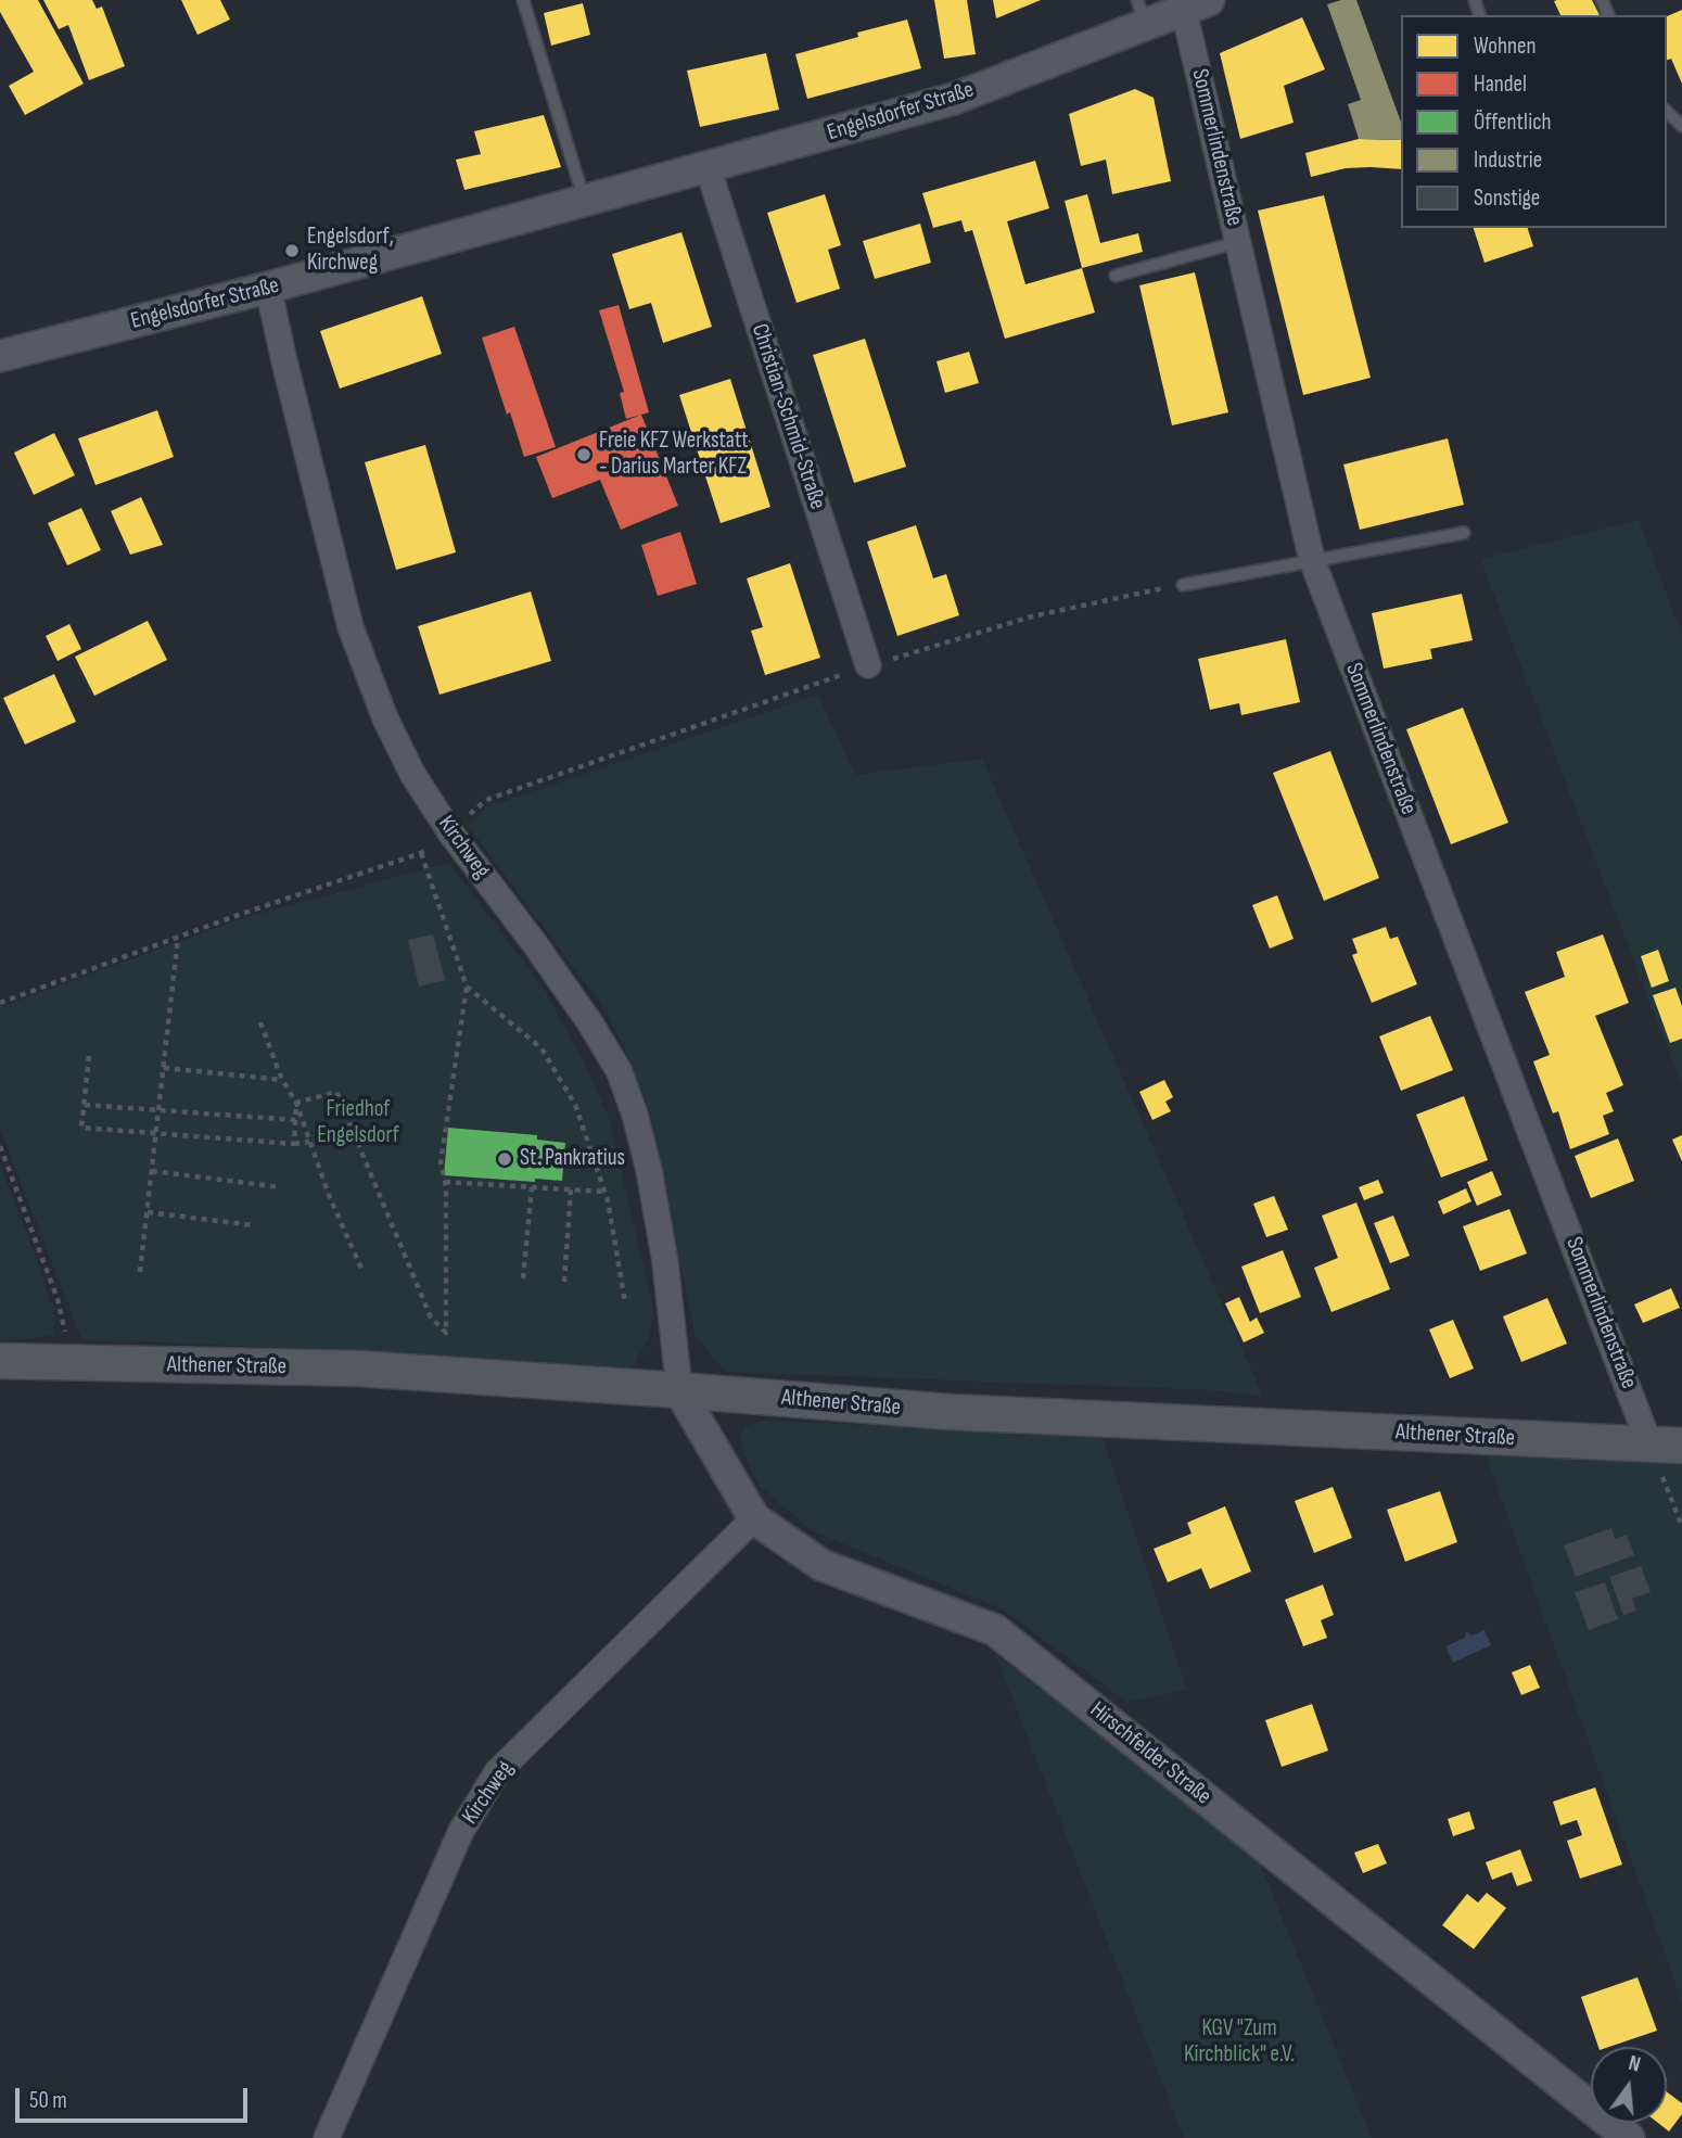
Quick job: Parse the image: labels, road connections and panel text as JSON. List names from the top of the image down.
{
  "streets": {
    "main road": ["Althener Straße"],
    "street": [
      "Engelsdorfer Straße",
      "Sommerlindenstraße",
      "Christian-Schmid-Straße",
      "Kirchweg",
      "Hirschfelder Straße"
    ]
  },
  "crossings": [
    ["Engelsdorfer Straße", "Sommerlindenstraße"],
    ["Engelsdorfer Straße", "Christian-Schmid-Straße"],
    ["Engelsdorfer Straße", "Kirchweg"],
    ["Sommerlindenstraße", "Althener Straße"],
    ["Kirchweg", "Althener Straße"],
    ["Kirchweg", "Hirschfelder Straße"],
    ["Althener Straße", "Hirschfelder Straße"]
  ],
  "parks": ["Friedhof Engelsdorf", "KGV \"Zum Kirchblick\" e.V."],
  "places": ["Engelsdorf, Kirchweg", "Freie KFZ Werkstatt - Darius Marter KFZ", "St. Pankratius"],
  "legend": [
    "Wohnen",
    "Handel",
    "Öffentlich",
    "Industrie",
    "Sonstige"
  ],
  "scale_bar": "50 m",
  "north": "top"
}
